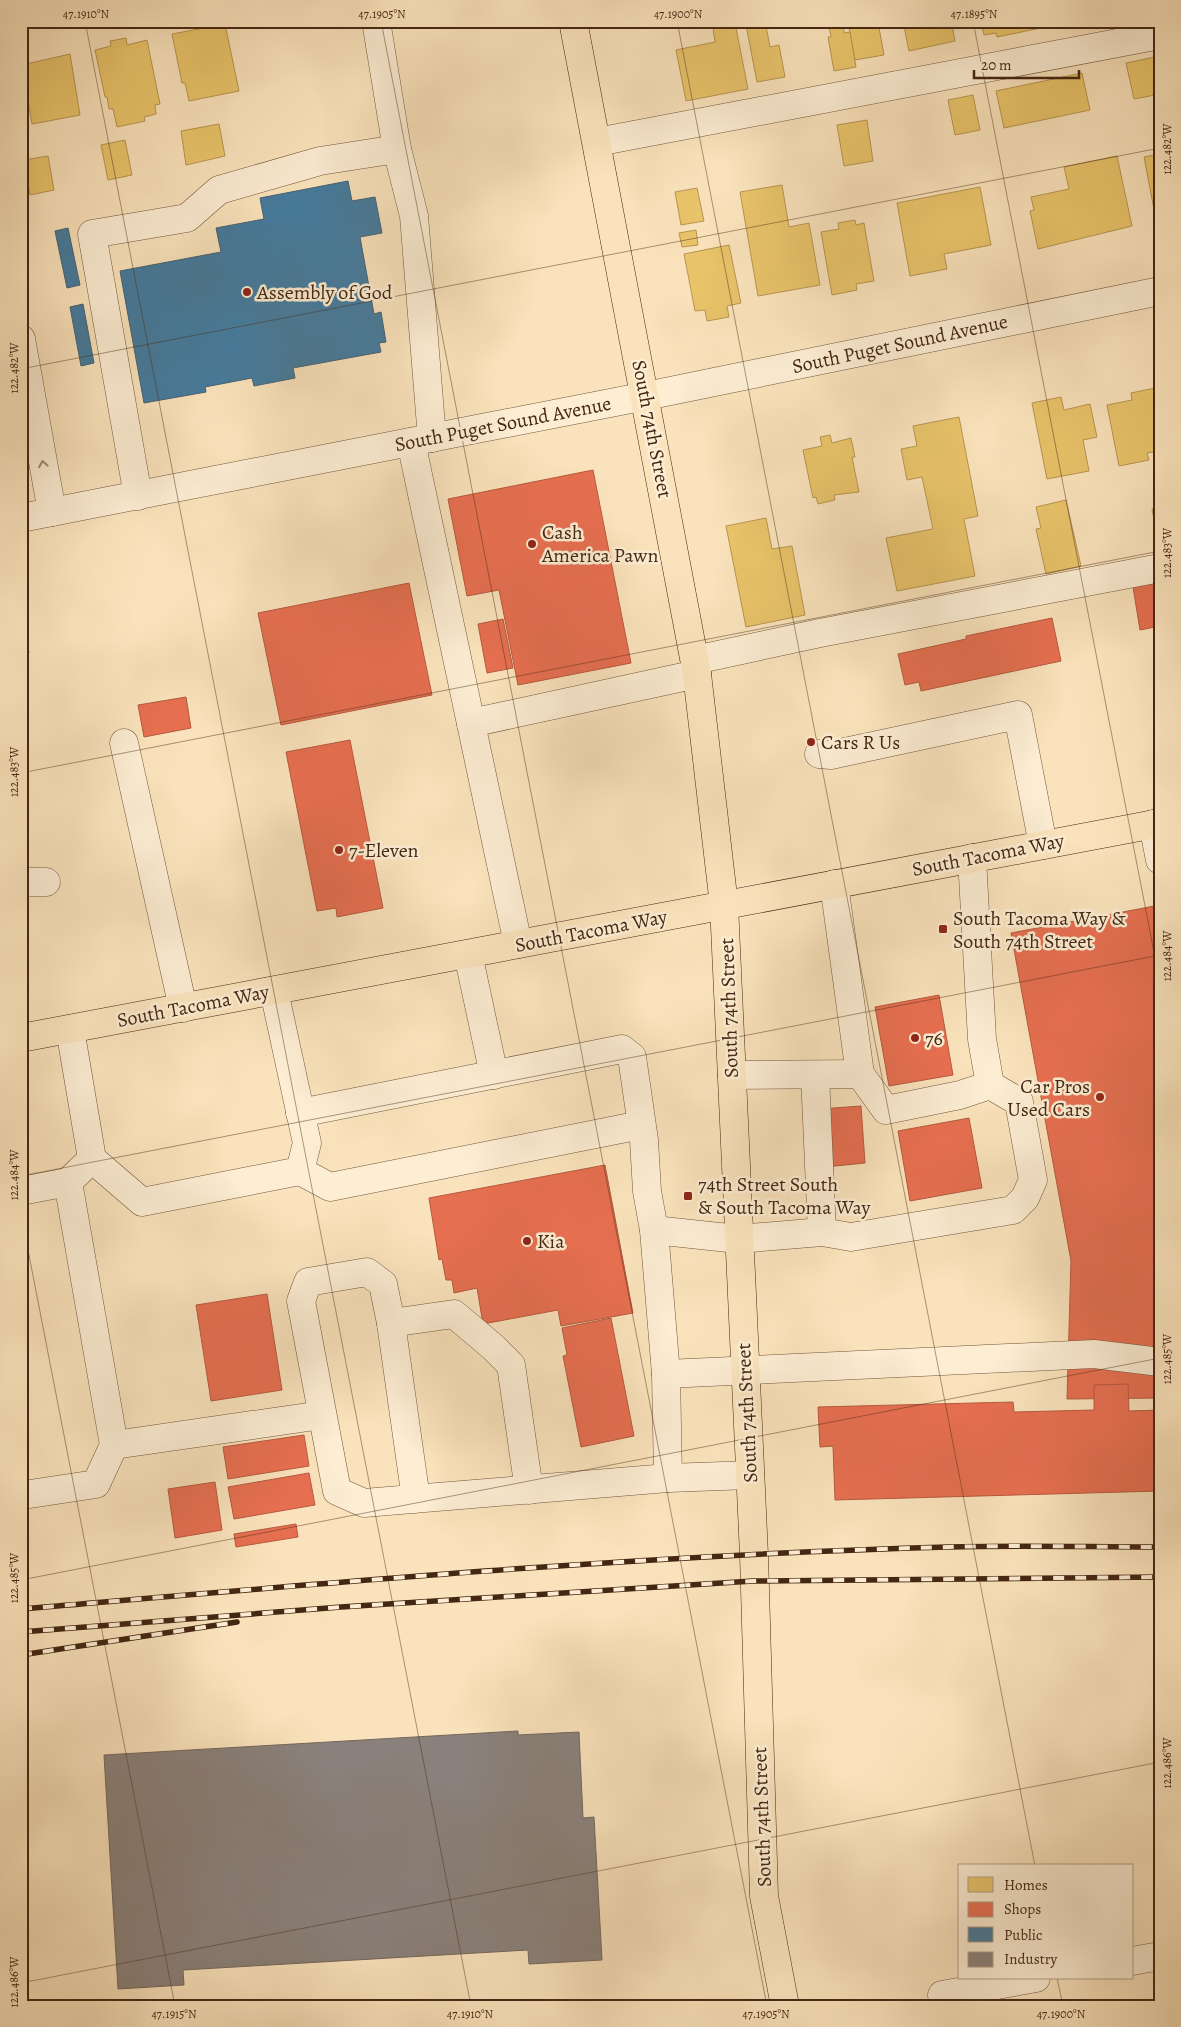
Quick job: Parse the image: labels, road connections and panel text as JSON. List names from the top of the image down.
{
  "streets": {
    "main road": ["South 74th Street", "South Tacoma Way"],
    "street": ["South Puget Sound Avenue"]
  },
  "crossings": [
    ["South Puget Sound Avenue", "South 74th Street"],
    ["South 74th Street", "South Tacoma Way"]
  ],
  "places": {
    "other": [
      "Assembly of God",
      "Cash America Pawn",
      "Cars R Us",
      "7-Eleven",
      "76",
      "Car Pros Used Cars",
      "Kia"
    ],
    "transit": ["South Tacoma Way & South 74th Street", "74th Street South & South Tacoma Way"]
  },
  "legend": [
    "Homes",
    "Shops",
    "Public",
    "Industry"
  ],
  "scale_bar": "20 m",
  "coordinates": [
    "47.1910°N",
    "47.1905°N",
    "47.1900°N",
    "47.1895°N",
    "122.482°W",
    "122.483°W",
    "122.484°W",
    "122.485°W",
    "122.486°W",
    "47.1915°N"
  ]
}
